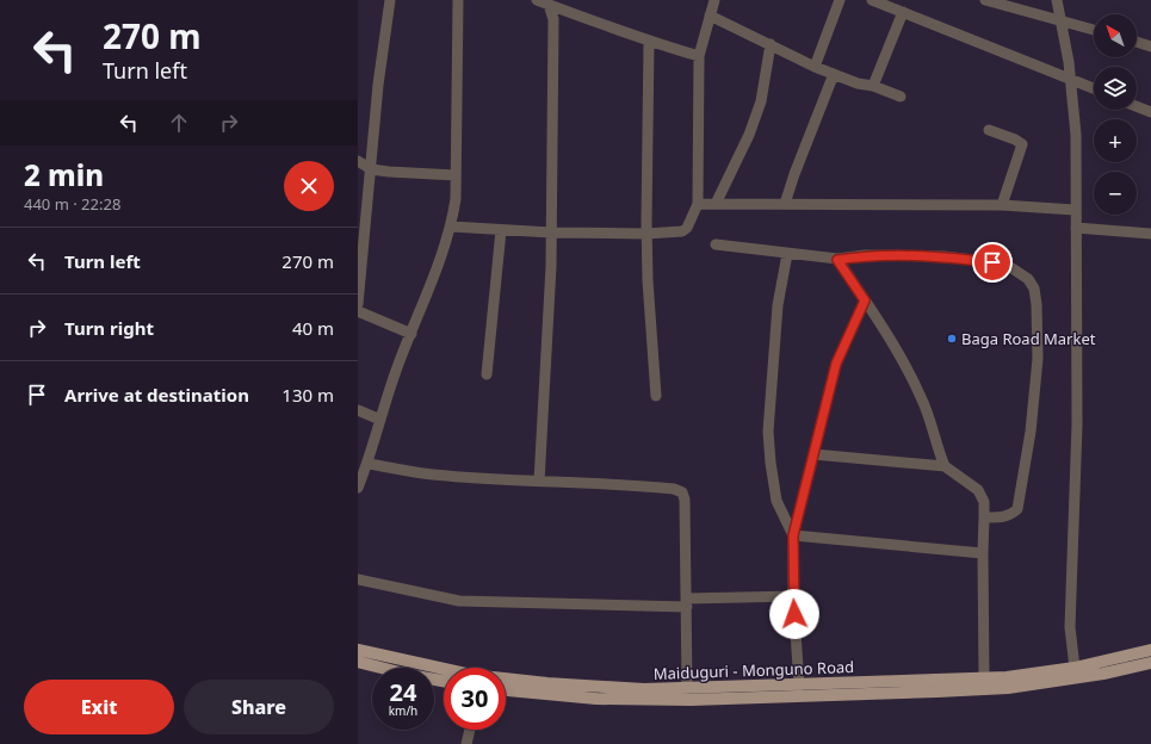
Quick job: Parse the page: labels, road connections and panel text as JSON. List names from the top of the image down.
{
  "streets": {
    "main road": ["Maiduguri - Monguno Road"]
  },
  "places": ["Baga Road Market"],
  "north": "top left",
  "page": {
    "turn": ["270 m", "Turn left"],
    "map_buttons": ["+", "−"],
    "heading": ["2 min", "440 m · 22:28"],
    "list": [
      {
        "name": "Turn left",
        "value": "270 m"
      },
      {
        "name": "Turn right",
        "value": "40 m"
      },
      {
        "name": "Arrive at destination",
        "value": "130 m"
      }
    ],
    "speed": "24 km/h",
    "limit": "30",
    "buttons": ["Exit", "Share"]
  }
}
